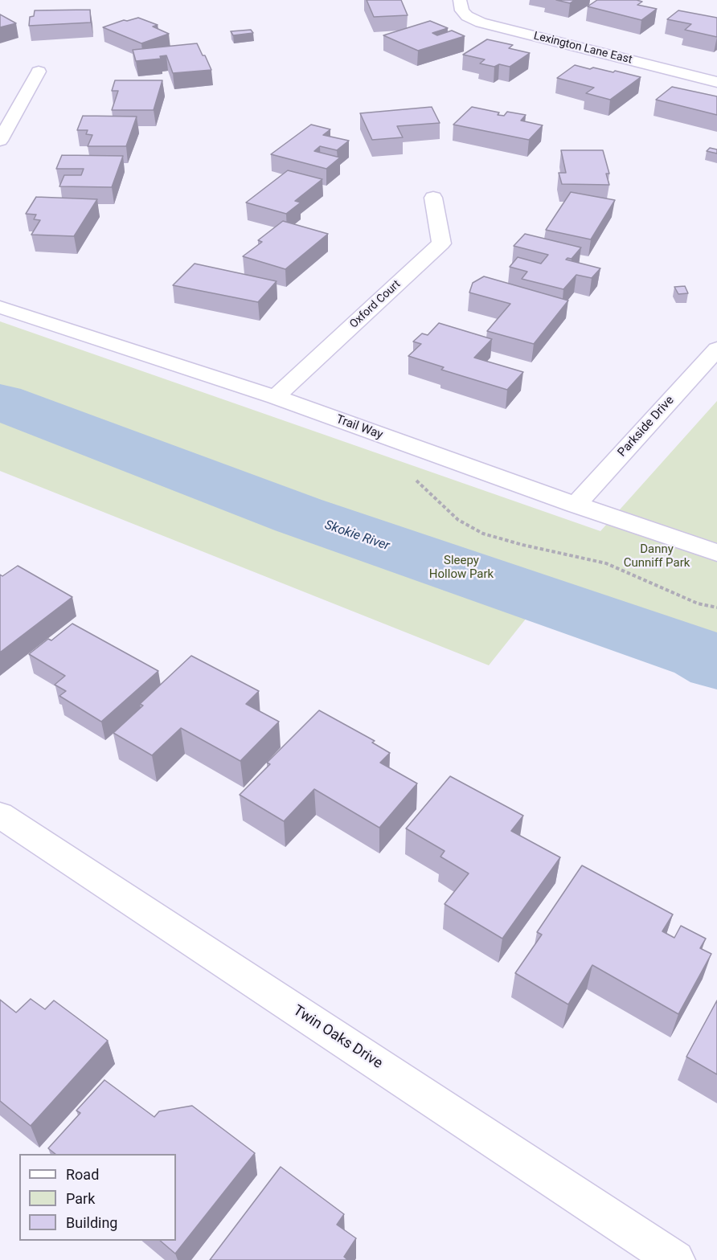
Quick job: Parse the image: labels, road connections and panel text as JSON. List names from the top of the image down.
{
  "streets": {
    "street": [
      "Lexington Lane East",
      "Oxford Court",
      "Parkside Drive",
      "Trail Way",
      "Twin Oaks Drive"
    ]
  },
  "crossings": [
    ["Oxford Court", "Trail Way"],
    ["Parkside Drive", "Trail Way"]
  ],
  "water": ["Skokie River"],
  "parks": ["Danny Cunniff Park", "Sleepy Hollow Park"],
  "legend": ["Road", "Park", "Building"]
}
